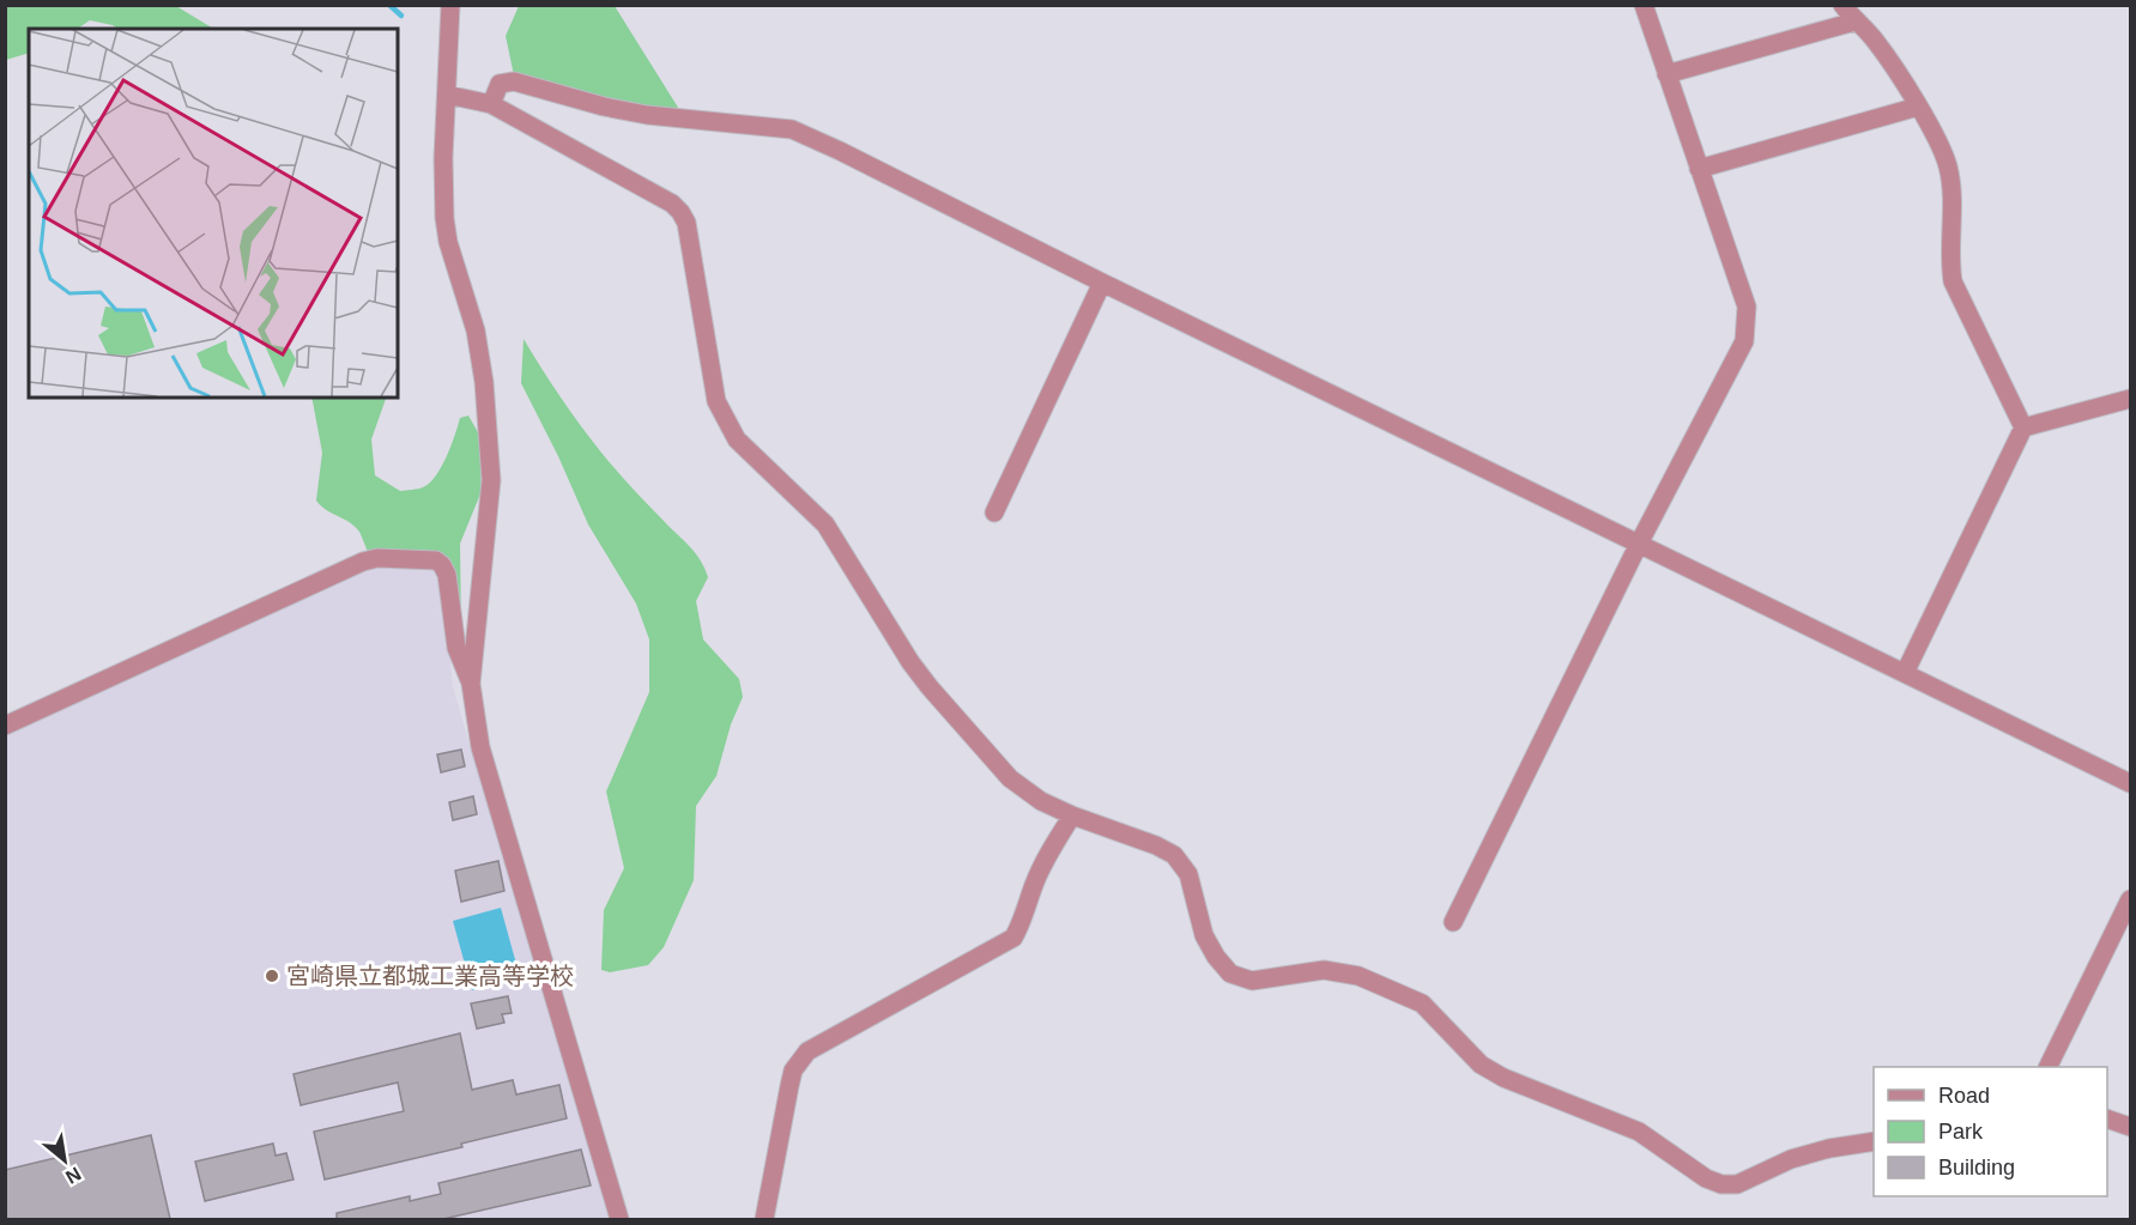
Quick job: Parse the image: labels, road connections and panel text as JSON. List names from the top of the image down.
{
  "places": ["宮崎県立都城工業高等学校"],
  "legend": ["Road", "Park", "Building"],
  "north": "bottom right"
}
